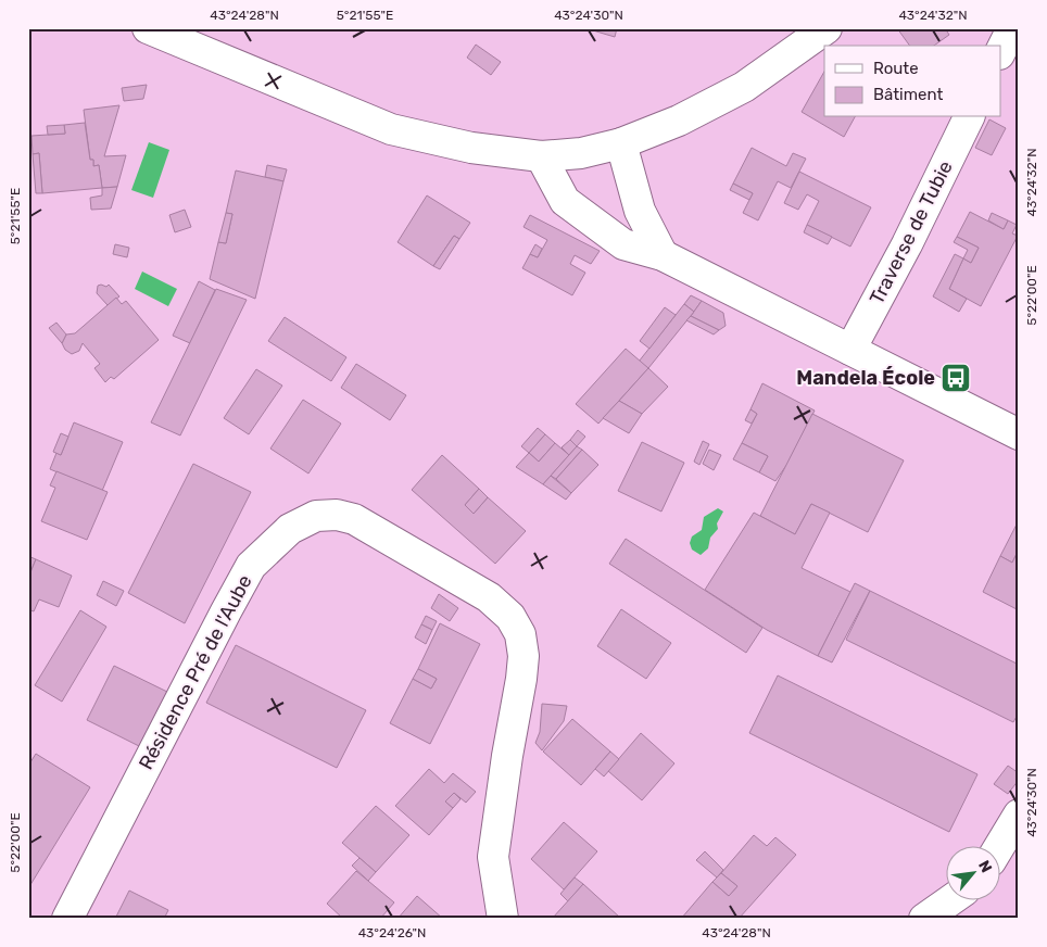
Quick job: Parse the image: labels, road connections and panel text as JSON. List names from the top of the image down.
{
  "streets": {
    "street": ["Traverse de Tubie", "Résidence Pré de l'Aube"]
  },
  "places": {
    "bus stop": ["Mandela École"]
  },
  "legend": ["Route", "Bâtiment"],
  "north": "top right",
  "coordinates": [
    "43°24'28\"N",
    "5°21'55\"E",
    "43°24'30\"N",
    "43°24'32\"N",
    "5°22'00\"E",
    "43°24'26\"N"
  ]
}
